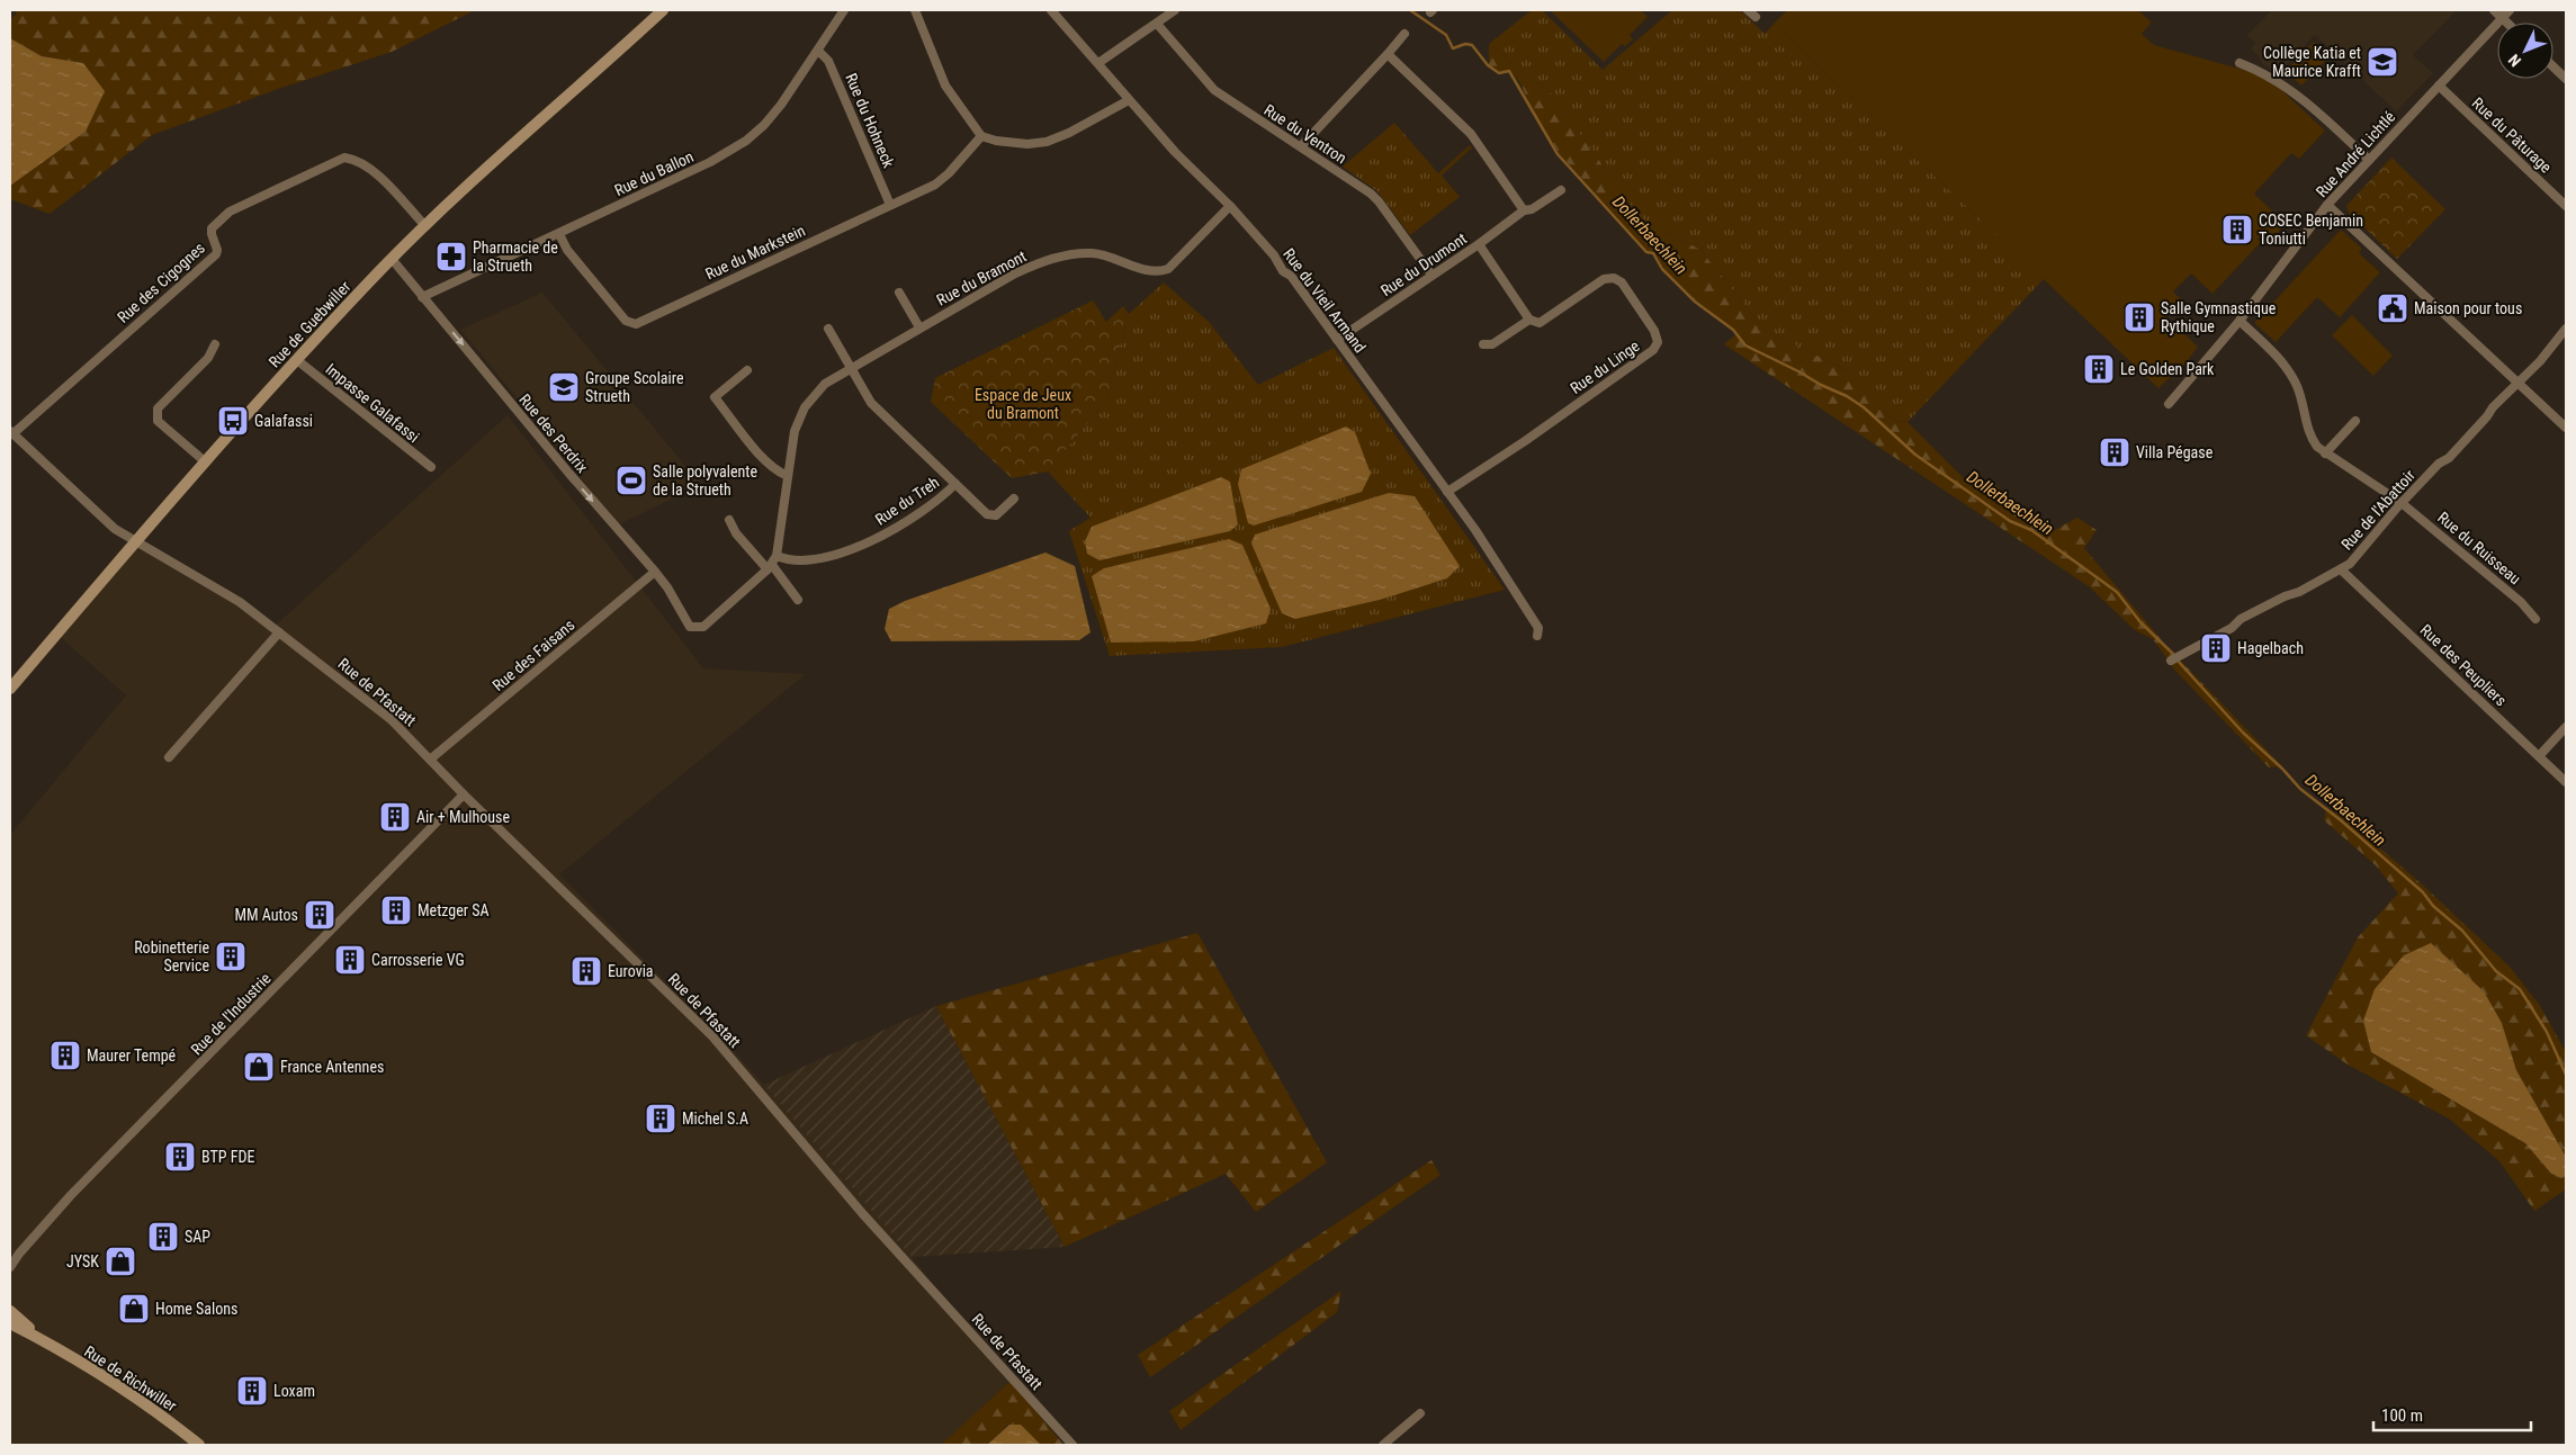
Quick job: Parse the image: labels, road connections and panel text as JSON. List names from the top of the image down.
{
  "streets": {
    "main road": ["Rue de Guebwiller", "Rue de Richwiller"],
    "street": [
      "Rue du Hohneck",
      "Rue du Ventron",
      "Rue du Pâturage",
      "Rue André Lichtlé",
      "Rue du Ballon",
      "Rue du Markstein",
      "Rue du Drumont",
      "Rue du Bramont",
      "Rue des Cigognes",
      "Rue du Vieil Armand",
      "Rue du Linge",
      "Impasse Galafassi",
      "Rue des Perdrix",
      "Rue du Treh",
      "Rue de l'Abattoir",
      "Rue du Ruisseau",
      "Rue des Faisans",
      "Rue des Peupliers",
      "Rue de Pfastatt",
      "Rue de l'Industrie"
    ]
  },
  "crossings": [
    ["Rue du Hohneck", "Rue du Ballon"],
    ["Rue du Hohneck", "Rue du Markstein"],
    ["Rue du Ventron", "Rue du Drumont"],
    ["Rue du Pâturage", "Rue André Lichtlé"],
    ["Rue du Ballon", "Rue du Markstein"],
    ["Rue du Ballon", "Rue des Perdrix"],
    ["Rue du Drumont", "Rue du Vieil Armand"],
    ["Rue du Bramont", "Rue du Vieil Armand"],
    ["Rue du Bramont", "Rue des Perdrix"],
    ["Rue du Bramont", "Rue du Treh"],
    ["Rue des Cigognes", "Rue de Guebwiller"],
    ["Rue des Cigognes", "Rue de Pfastatt"],
    ["Rue du Vieil Armand", "Rue du Linge"],
    ["Rue de Guebwiller", "Impasse Galafassi"],
    ["Rue de Guebwiller", "Rue des Perdrix"],
    ["Rue de Guebwiller", "Rue de Pfastatt"],
    ["Rue des Perdrix", "Rue des Faisans"],
    ["Rue de l'Abattoir", "Rue du Ruisseau"],
    ["Rue de l'Abattoir", "Rue des Peupliers"],
    ["Rue des Faisans", "Rue de Pfastatt"],
    ["Rue de Pfastatt", "Rue de l'Industrie"]
  ],
  "one_way": ["Rue des Perdrix"],
  "water": ["Dollerbaechlein"],
  "parks": ["Espace de Jeux du Bramont"],
  "places": {
    "school or university": ["Collège Katia et Maurice Krafft", "Groupe Scolaire Strueth"],
    "building": [
      "COSEC Benjamin Toniutti",
      "Salle Gymnastique Rythique",
      "Le Golden Park",
      "Villa Pégase",
      "Hagelbach",
      "Air + Mulhouse",
      "Metzger SA",
      "MM Autos",
      "Robinetterie Service",
      "Carrosserie VG",
      "Eurovia",
      "Maurer Tempé",
      "Michel S.A",
      "BTP FDE",
      "SAP",
      "Loxam"
    ],
    "pharmacy": ["Pharmacie de la Strueth"],
    "public building": ["Maison pour tous"],
    "bus stop": ["Galafassi"],
    "sports": ["Salle polyvalente de la Strueth"],
    "shop": ["France Antennes", "JYSK", "Home Salons"]
  },
  "scale_bar": "100 m",
  "north": "bottom left"
}
